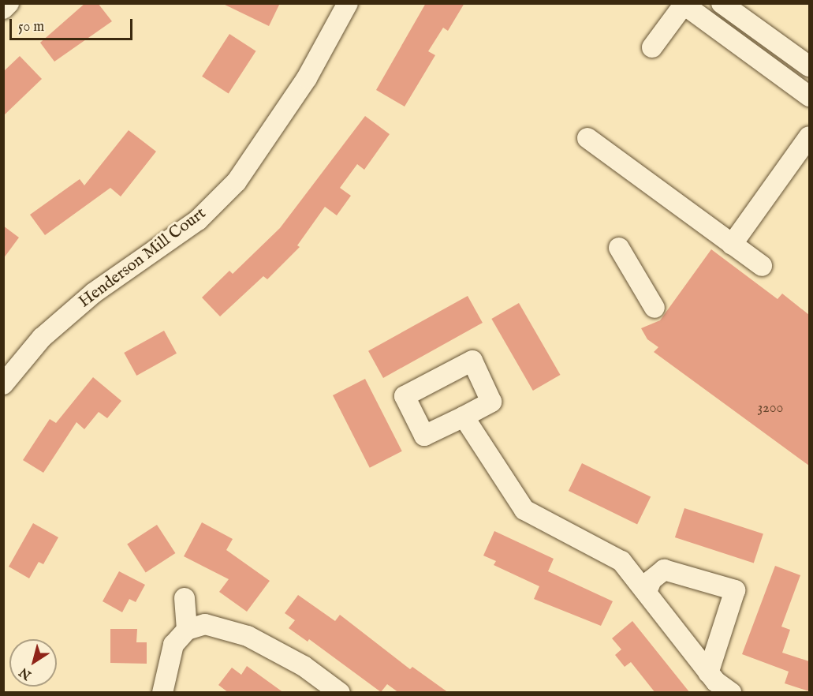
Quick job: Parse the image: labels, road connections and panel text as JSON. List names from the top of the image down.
{
  "streets": {
    "street": ["Henderson Mill Court"]
  },
  "house_numbers": ["3200"],
  "scale_bar": "50 m",
  "north": "bottom left"
}
